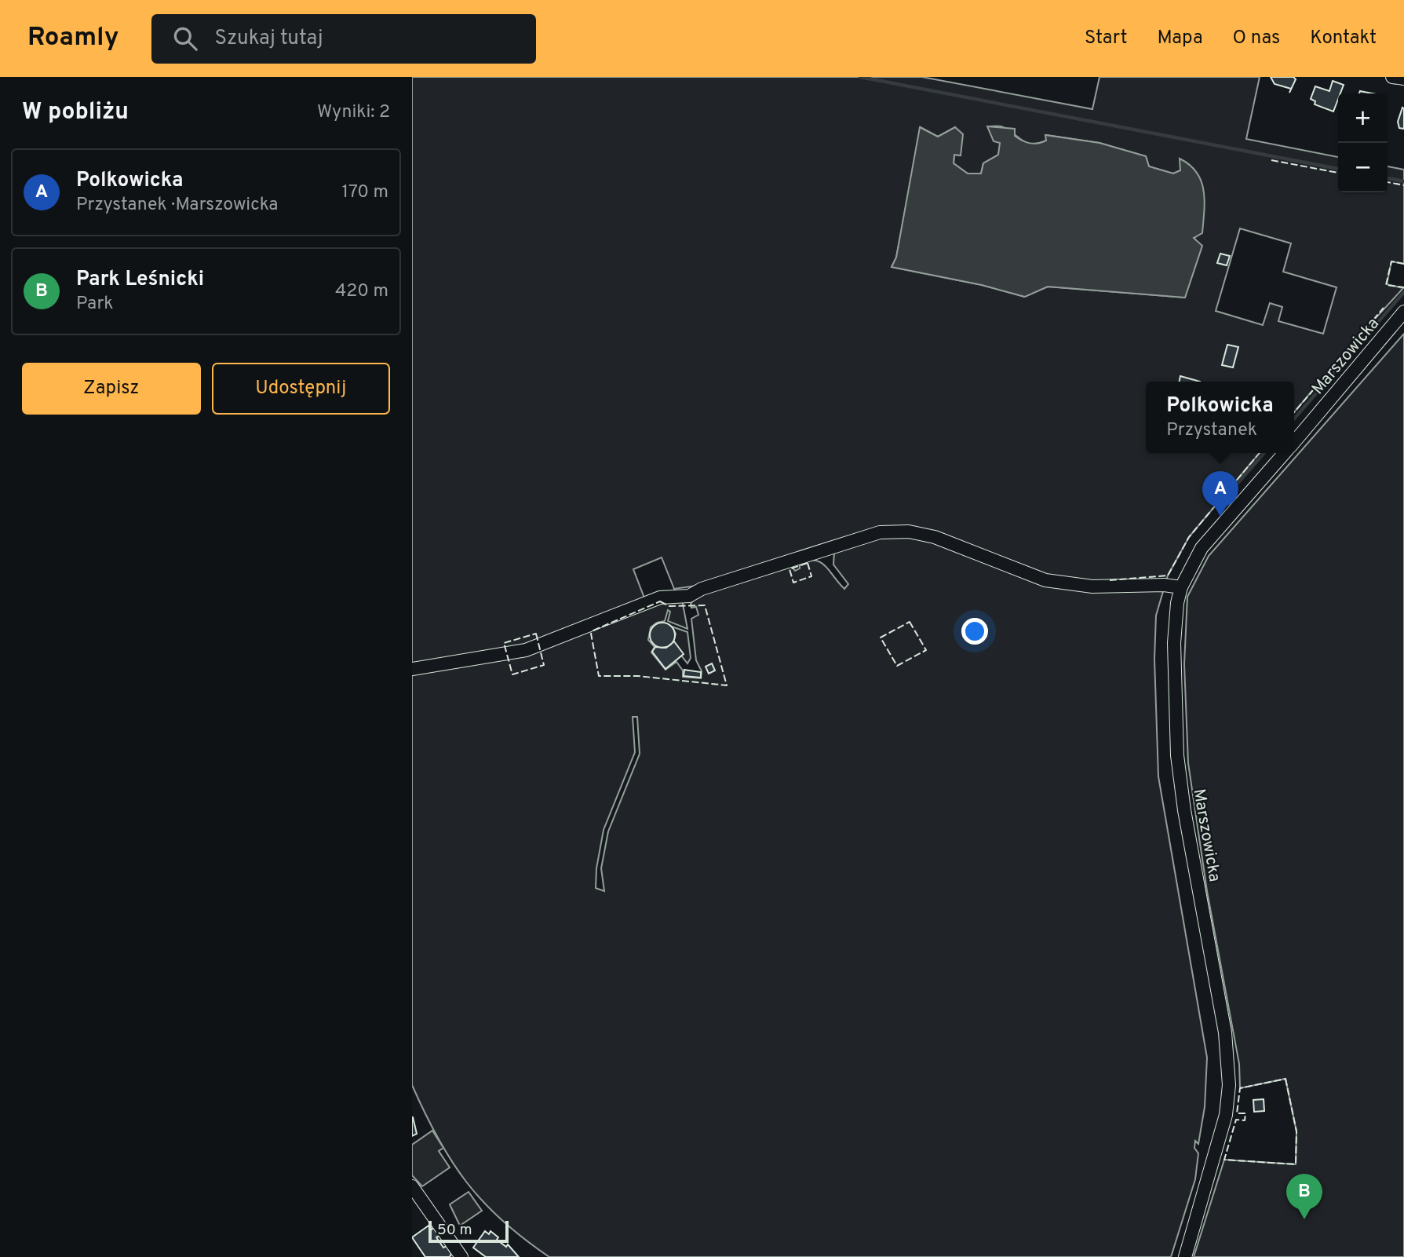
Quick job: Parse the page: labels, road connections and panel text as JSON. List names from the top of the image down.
{
  "streets": {
    "street": ["Marszowicka"]
  },
  "scale_bar": "50 m",
  "page": {
    "header": "Roamly",
    "search": "Szukaj tutaj",
    "nav": [
      "Start",
      "Mapa",
      "O nas",
      "Kontakt"
    ],
    "heading": ["W pobliżu", "Wyniki: 2"],
    "map_buttons": ["+", "−"],
    "list": [
      {
        "mark": "A",
        "name": "Polkowicka",
        "note": "Przystanek · Marszowicka",
        "value": "170 m"
      },
      {
        "mark": "B",
        "name": "Park Leśnicki",
        "note": "Park",
        "value": "420 m"
      }
    ],
    "buttons": ["Zapisz", "Udostępnij"],
    "popup": ["Polkowicka", "Przystanek"],
    "pins": ["A", "B"],
    "scale": "50 m"
  }
}
